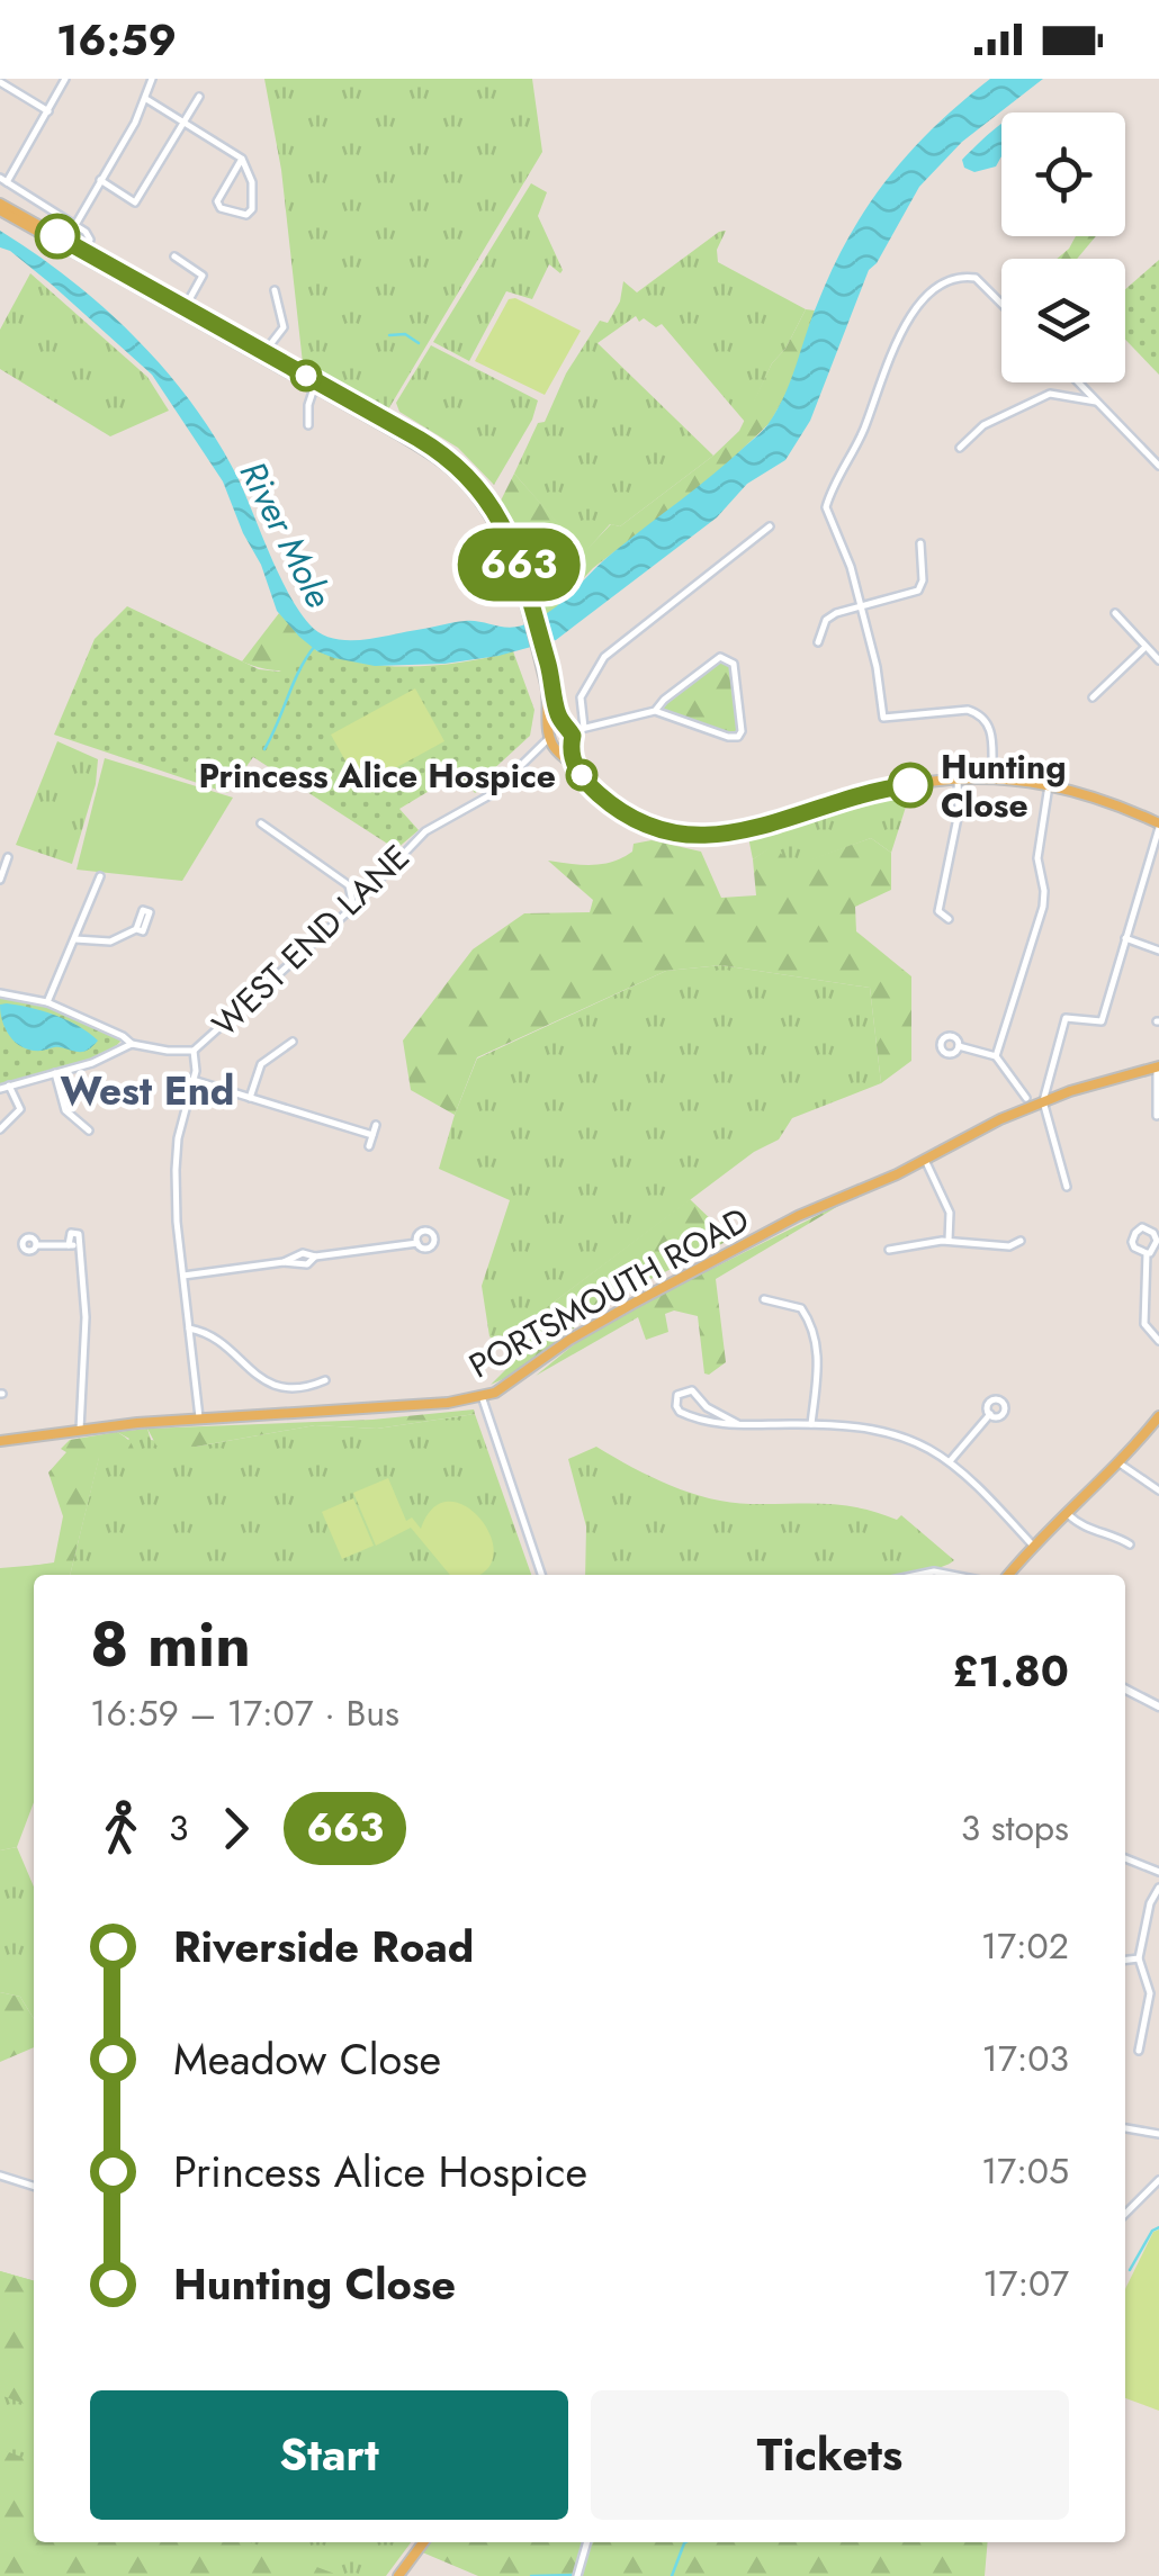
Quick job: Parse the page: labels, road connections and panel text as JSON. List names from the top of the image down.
{
  "streets": {
    "main road": ["PORTSMOUTH ROAD"],
    "street": ["WEST END LANE"]
  },
  "districts": ["West End"],
  "water": ["River Mole"],
  "places": ["Princess Alice Hospice", "Hunting Close"],
  "lines": ["bus line 663"],
  "page": {
    "status": "16:59",
    "on_map": "663",
    "heading": ["8 min", "16:59 – 17:07 · Bus", "£1.80"],
    "legs": ["3", "663", "3 stops"],
    "list": [
      {
        "name": "Riverside Road",
        "value": "17:02"
      },
      {
        "name": "Meadow Close",
        "value": "17:03"
      },
      {
        "name": "Princess Alice Hospice",
        "value": "17:05"
      },
      {
        "name": "Hunting Close",
        "value": "17:07"
      }
    ],
    "buttons": ["Start", "Tickets"]
  }
}
